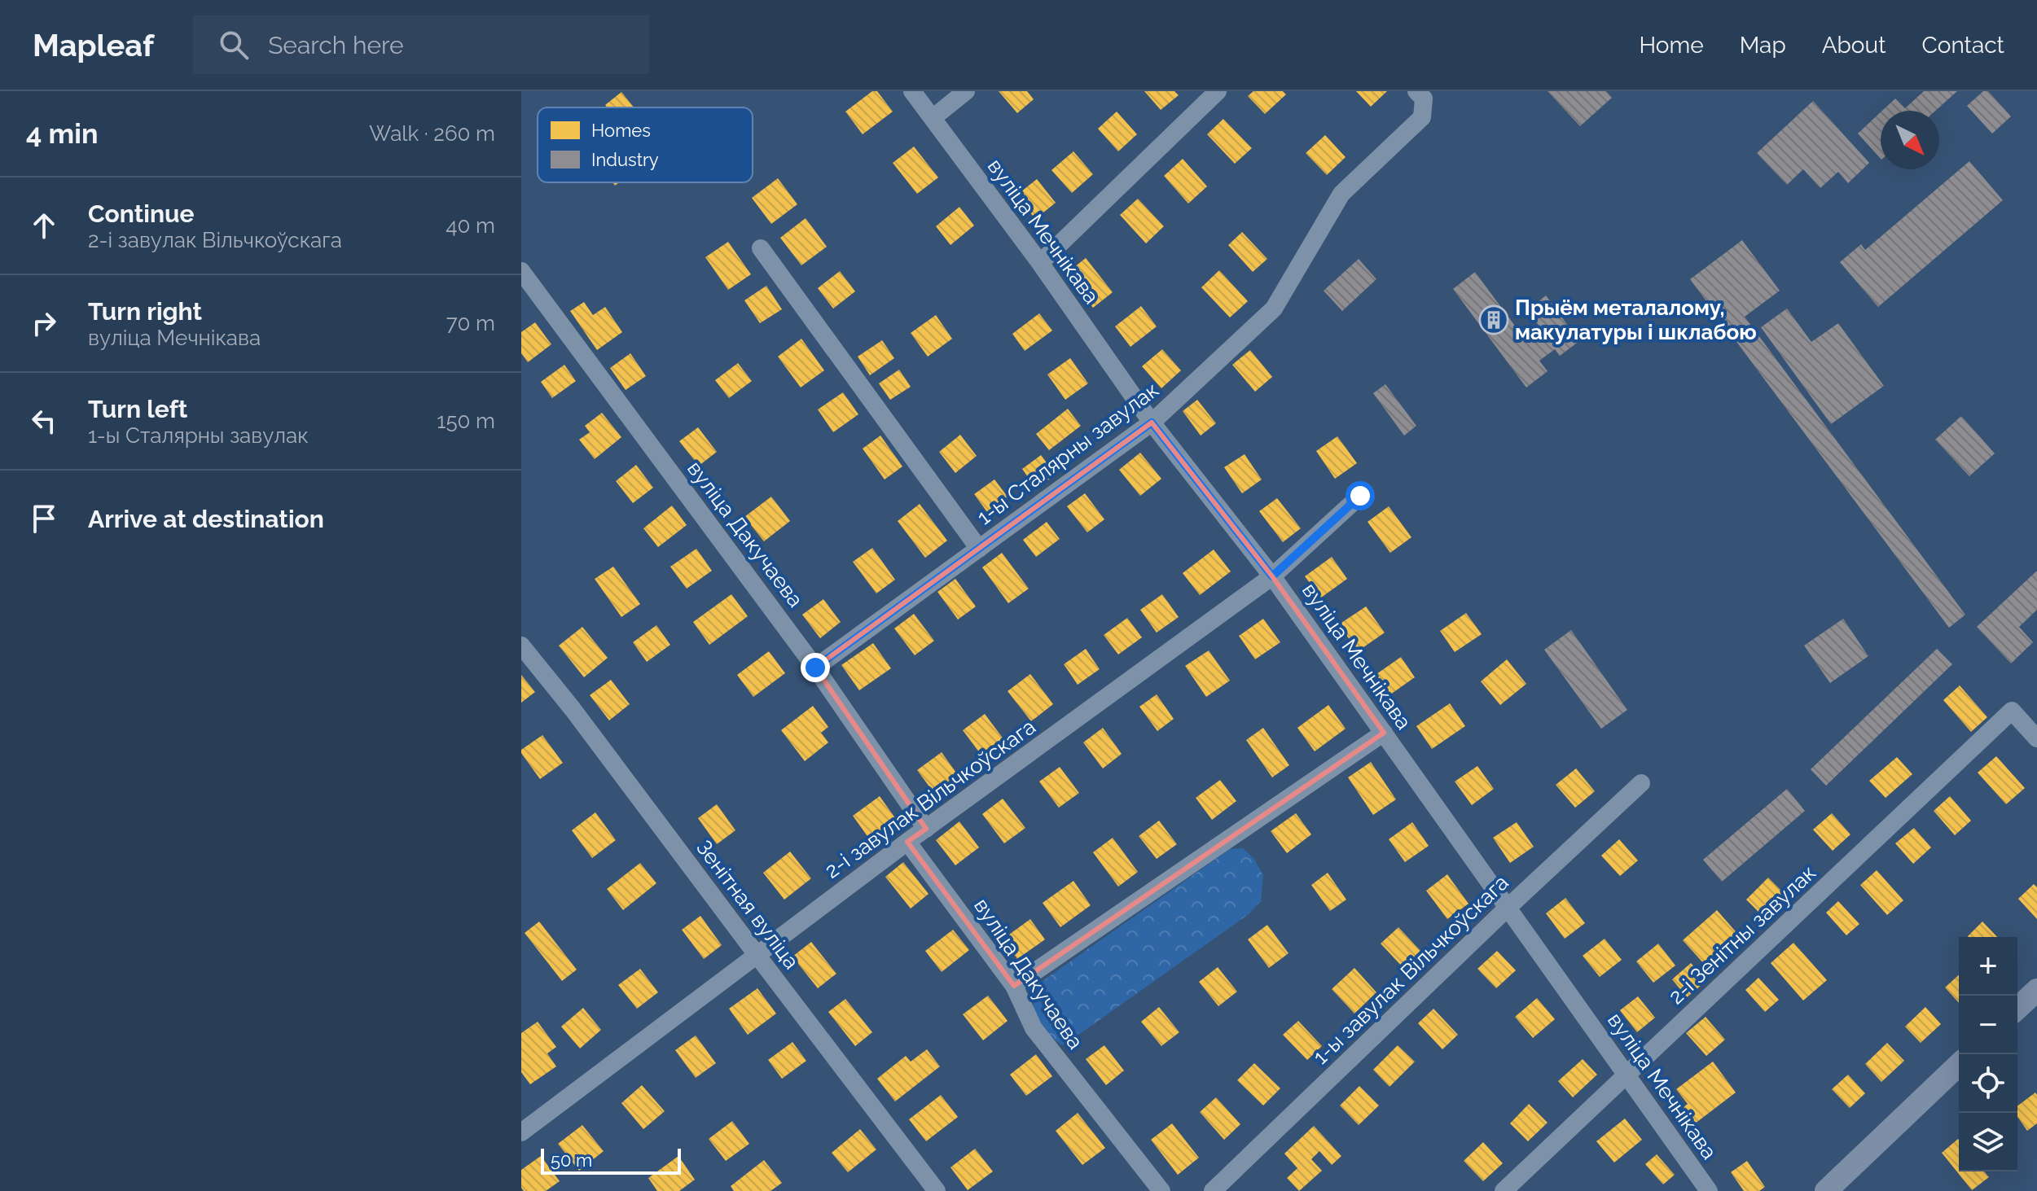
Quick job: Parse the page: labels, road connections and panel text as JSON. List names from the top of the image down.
{
  "streets": {
    "street": [
      "вуліца Мечнікава",
      "1-ы Сталярны завулак",
      "вуліца Дакучаева",
      "2-і завулак Вільчкоўскага",
      "Зенітная вуліца",
      "2-і Зенітны завулак",
      "1-ы завулак Вільчкоўскага"
    ]
  },
  "crossings": [
    ["вуліца Мечнікава", "1-ы Сталярны завулак"],
    ["вуліца Мечнікава", "2-і завулак Вільчкоўскага"],
    ["вуліца Мечнікава", "2-і Зенітны завулак"],
    ["вуліца Мечнікава", "1-ы завулак Вільчкоўскага"],
    ["1-ы Сталярны завулак", "вуліца Дакучаева"],
    ["вуліца Дакучаева", "2-і завулак Вільчкоўскага"],
    ["2-і завулак Вільчкоўскага", "Зенітная вуліца"]
  ],
  "places": {
    "building": ["Прыём металалому, макулатуры і шклабою"]
  },
  "legend": ["Homes", "Industry"],
  "scale_bar": "50 m",
  "north": "bottom right",
  "page": {
    "header": "Mapleaf",
    "search": "Search here",
    "nav": [
      "Home",
      "Map",
      "About",
      "Contact"
    ],
    "heading": ["4 min", "Walk · 260 m"],
    "list": [
      ["Continue", "2-і завулак Вільчкоўскага", "40 m"],
      ["Turn right", "вуліца Мечнікава", "70 m"],
      ["Turn left", "1-ы Сталярны завулак", "150 m"],
      "Arrive at destination"
    ],
    "map_buttons": ["+", "−"],
    "scale": "50 m"
  }
}
